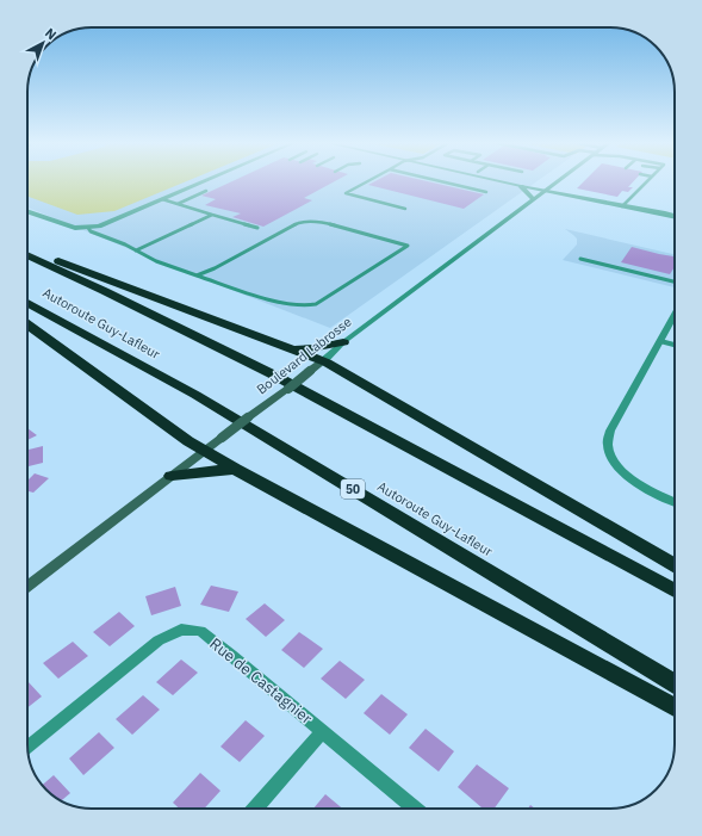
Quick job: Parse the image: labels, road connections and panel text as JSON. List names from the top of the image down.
{
  "streets": {
    "highway": ["Autoroute Guy-Lafleur", "50"],
    "main road": ["Boulevard Labrosse"],
    "street": ["Rue de Castagnier"]
  },
  "north": "top right"
}
